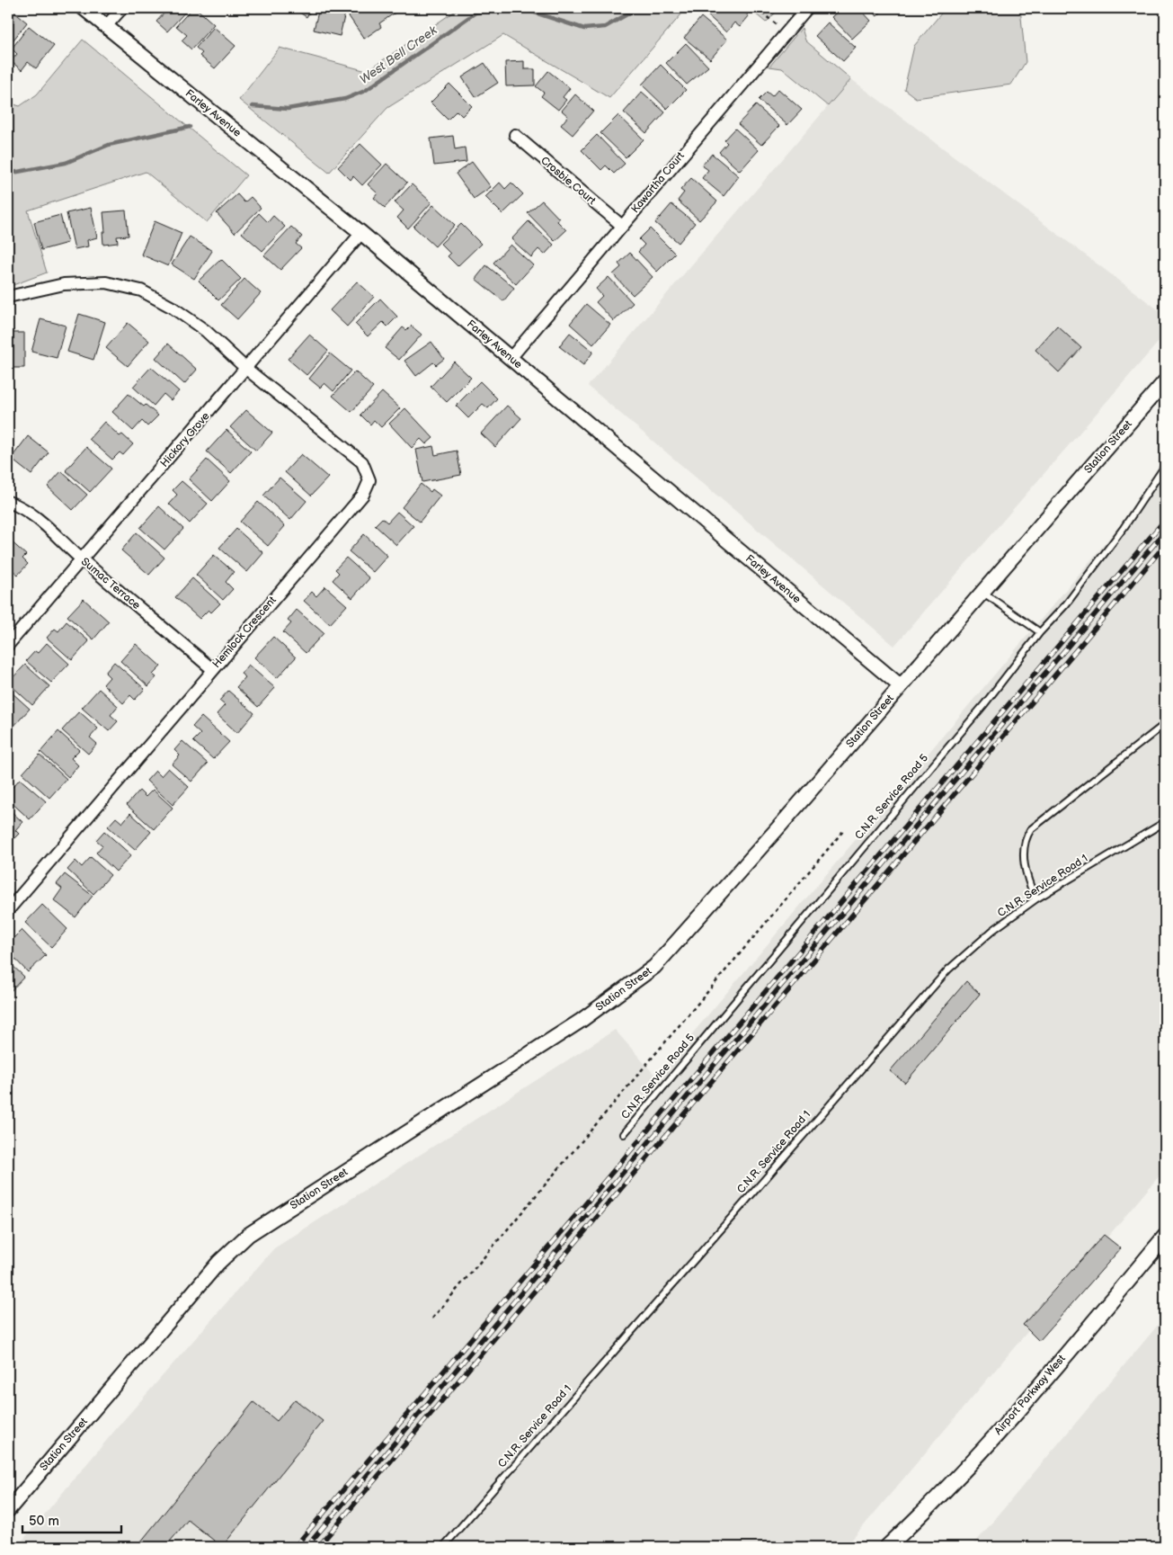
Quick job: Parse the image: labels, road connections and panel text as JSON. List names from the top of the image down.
{
  "streets": {
    "main road": ["Airport Parkway West"],
    "street": [
      "Farley Avenue",
      "Crosbie Court",
      "Kawartha Court",
      "Hickory Grove",
      "Station Street",
      "Sumac Terrace",
      "Hemlock Crescent"
    ],
    "lane": ["C.N.R. Service Road 5", "C.N.R. Service Road 1"]
  },
  "crossings": [
    ["Farley Avenue", "Kawartha Court"],
    ["Farley Avenue", "Hickory Grove"],
    ["Farley Avenue", "Station Street"],
    ["Crosbie Court", "Kawartha Court"],
    ["Hickory Grove", "Sumac Terrace"],
    ["Hickory Grove", "Hemlock Crescent"],
    ["Sumac Terrace", "Hemlock Crescent"]
  ],
  "water": ["West Bell Creek"],
  "scale_bar": "50 m"
}
